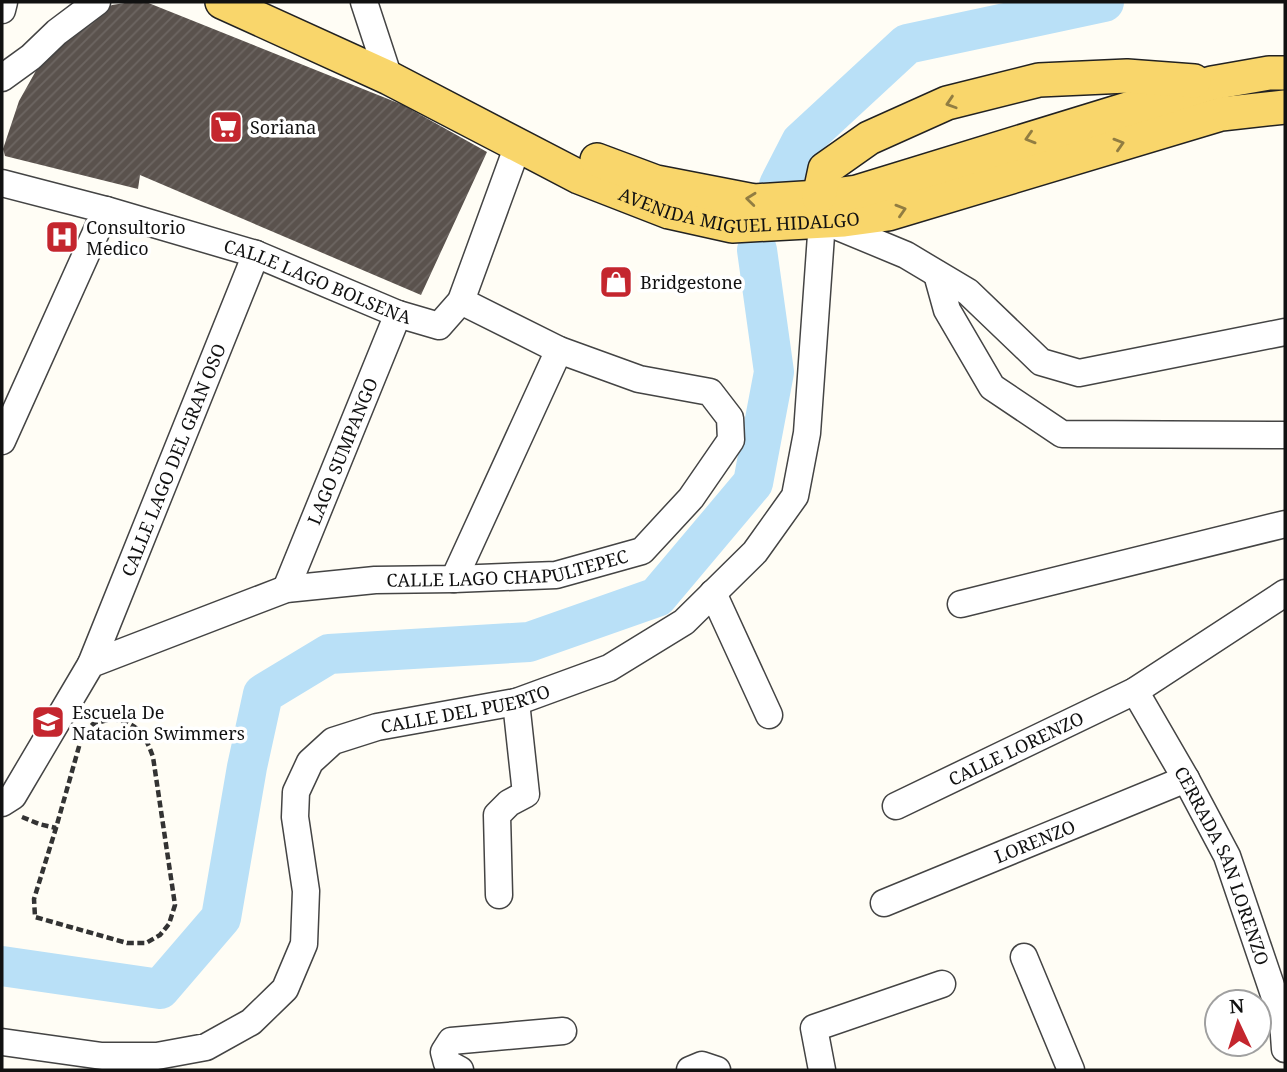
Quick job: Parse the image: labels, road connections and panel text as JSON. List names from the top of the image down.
{
  "streets": {
    "main road": ["AVENIDA MIGUEL HIDALGO"],
    "street": [
      "CALLE LAGO BOLSENA",
      "LAGO SUMPANGO",
      "CALLE LAGO DEL GRAN OSO",
      "CALLE LAGO CHAPULTEPEC",
      "CALLE DEL PUERTO",
      "CALLE LORENZO",
      "LORENZO",
      "CERRADA SAN LORENZO"
    ]
  },
  "crossings": [
    ["AVENIDA MIGUEL HIDALGO", "CALLE LAGO BOLSENA"],
    ["AVENIDA MIGUEL HIDALGO", "CALLE DEL PUERTO"],
    ["CALLE LAGO BOLSENA", "LAGO SUMPANGO"],
    ["CALLE LAGO BOLSENA", "CALLE LAGO DEL GRAN OSO"],
    ["CALLE LAGO BOLSENA", "CALLE LAGO CHAPULTEPEC"],
    ["LAGO SUMPANGO", "CALLE LAGO CHAPULTEPEC"],
    ["CALLE LAGO DEL GRAN OSO", "CALLE LAGO CHAPULTEPEC"],
    ["CALLE LORENZO", "CERRADA SAN LORENZO"],
    ["LORENZO", "CERRADA SAN LORENZO"]
  ],
  "places": {
    "supermarket": ["Soriana"],
    "hospital": ["Consultorio Medico"],
    "shop": ["Bridgestone"],
    "school or university": ["Escuela De Natacion Swimmers"]
  },
  "north": "top"
}
